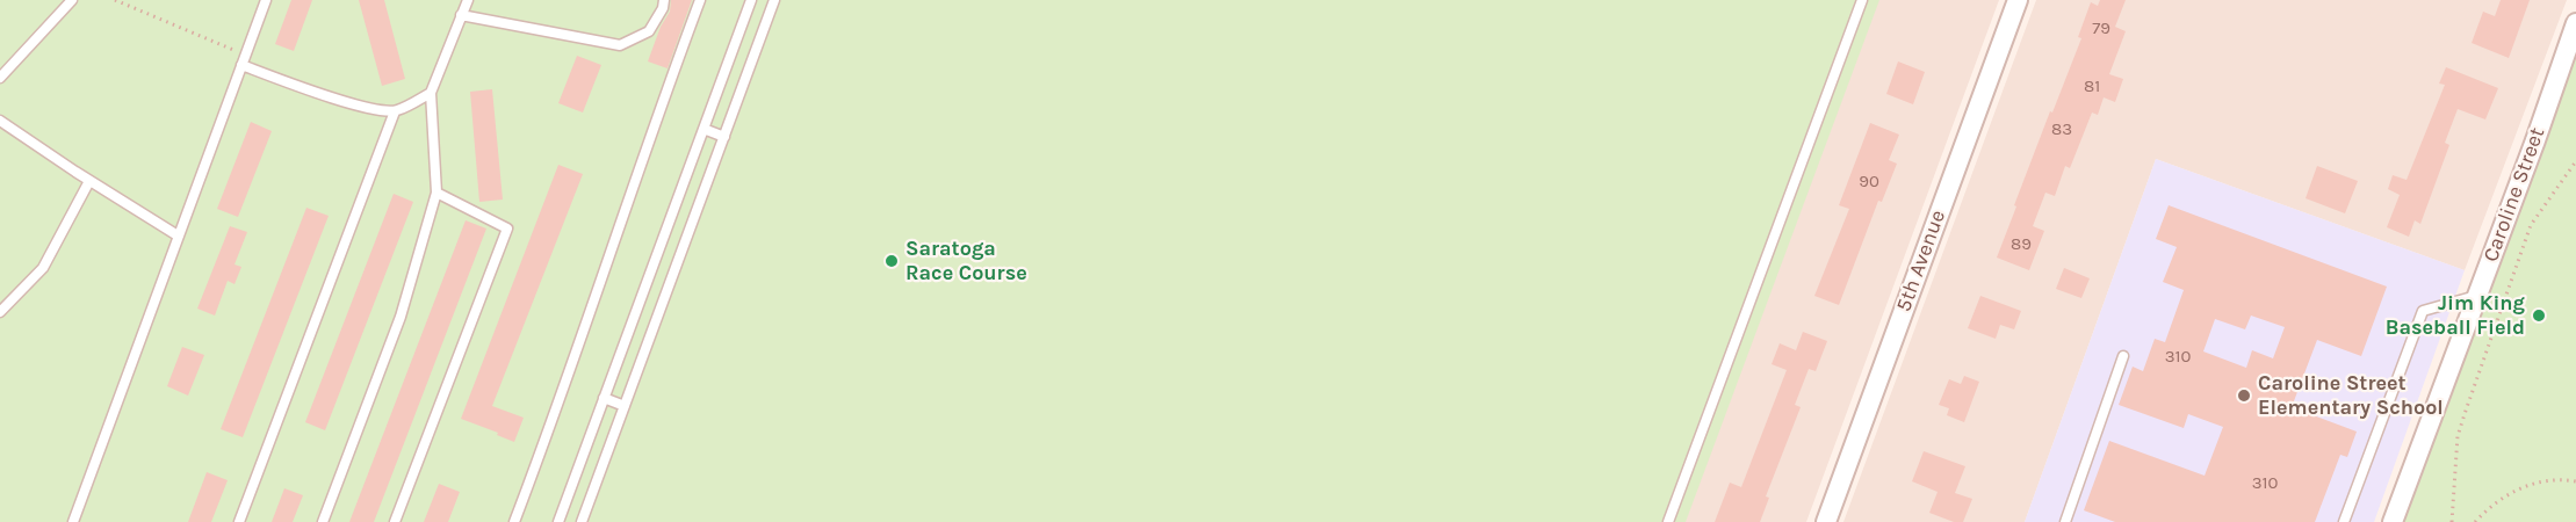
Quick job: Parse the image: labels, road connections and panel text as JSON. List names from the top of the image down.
{
  "streets": {
    "street": ["Caroline Street", "5th Avenue"]
  },
  "places": ["Saratoga Race Course", "Jim King Baseball Field", "Caroline Street Elementary School"],
  "house_numbers": [
    "79",
    "81",
    "83",
    "90",
    "89",
    "310",
    "310"
  ]
}
